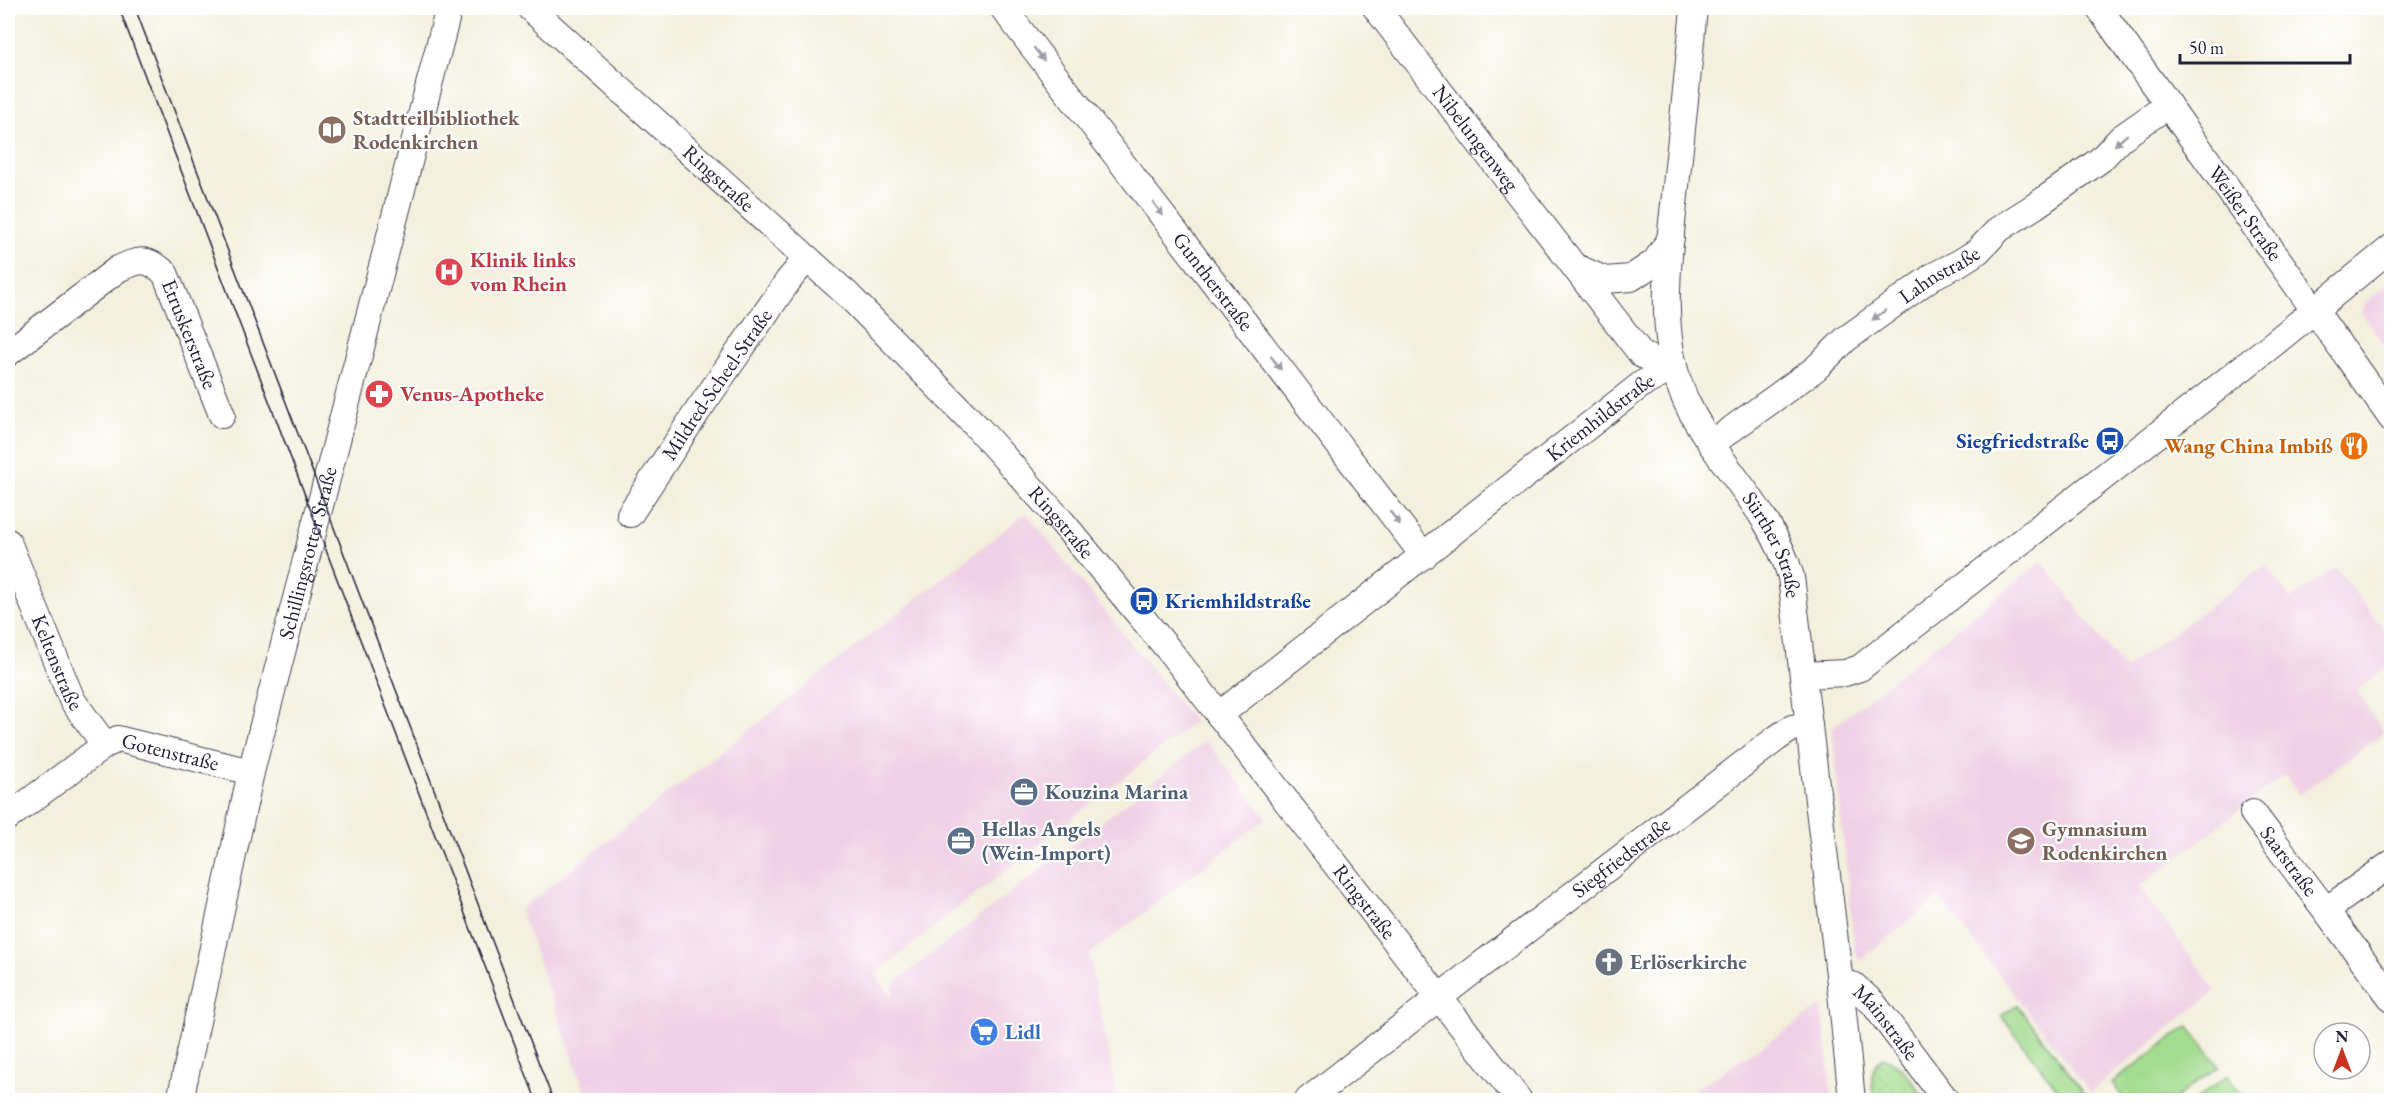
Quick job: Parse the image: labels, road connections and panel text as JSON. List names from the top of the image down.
{
  "streets": {
    "street": [
      "Nibelungenweg",
      "Ringstraße",
      "Weißer Straße",
      "Lahnstraße",
      "Guntherstraße",
      "Etruskerstraße",
      "Mildred-Scheel-Straße",
      "Kriemhildstraße",
      "Sürther Straße",
      "Schillingsrotter Straße",
      "Keltenstraße",
      "Gotenstraße",
      "Siegfriedstraße",
      "Saarstraße",
      "Mainstraße"
    ]
  },
  "crossings": [
    ["Nibelungenweg", "Kriemhildstraße"],
    ["Nibelungenweg", "Sürther Straße"],
    ["Ringstraße", "Mildred-Scheel-Straße"],
    ["Ringstraße", "Kriemhildstraße"],
    ["Ringstraße", "Siegfriedstraße"],
    ["Weißer Straße", "Lahnstraße"],
    ["Lahnstraße", "Sürther Straße"],
    ["Guntherstraße", "Kriemhildstraße"],
    ["Kriemhildstraße", "Sürther Straße"],
    ["Sürther Straße", "Siegfriedstraße"],
    ["Sürther Straße", "Mainstraße"],
    ["Schillingsrotter Straße", "Gotenstraße"],
    ["Keltenstraße", "Gotenstraße"]
  ],
  "one_way": ["Lahnstraße", "Guntherstraße"],
  "places": {
    "library": ["Stadtteilbibliothek Rodenkirchen"],
    "hospital": ["Klinik links vom Rhein"],
    "pharmacy": ["Venus-Apotheke"],
    "bus stop": ["Siegfriedstraße", "Kriemhildstraße"],
    "restaurant": ["Wang China Imbiß"],
    "office": ["Kouzina Marina", "Hellas Angels (Wein-Import)"],
    "school or university": ["Gymnasium Rodenkirchen"],
    "church": ["Erlöserkirche"],
    "supermarket": ["Lidl"]
  },
  "scale_bar": "50 m",
  "north": "top"
}
